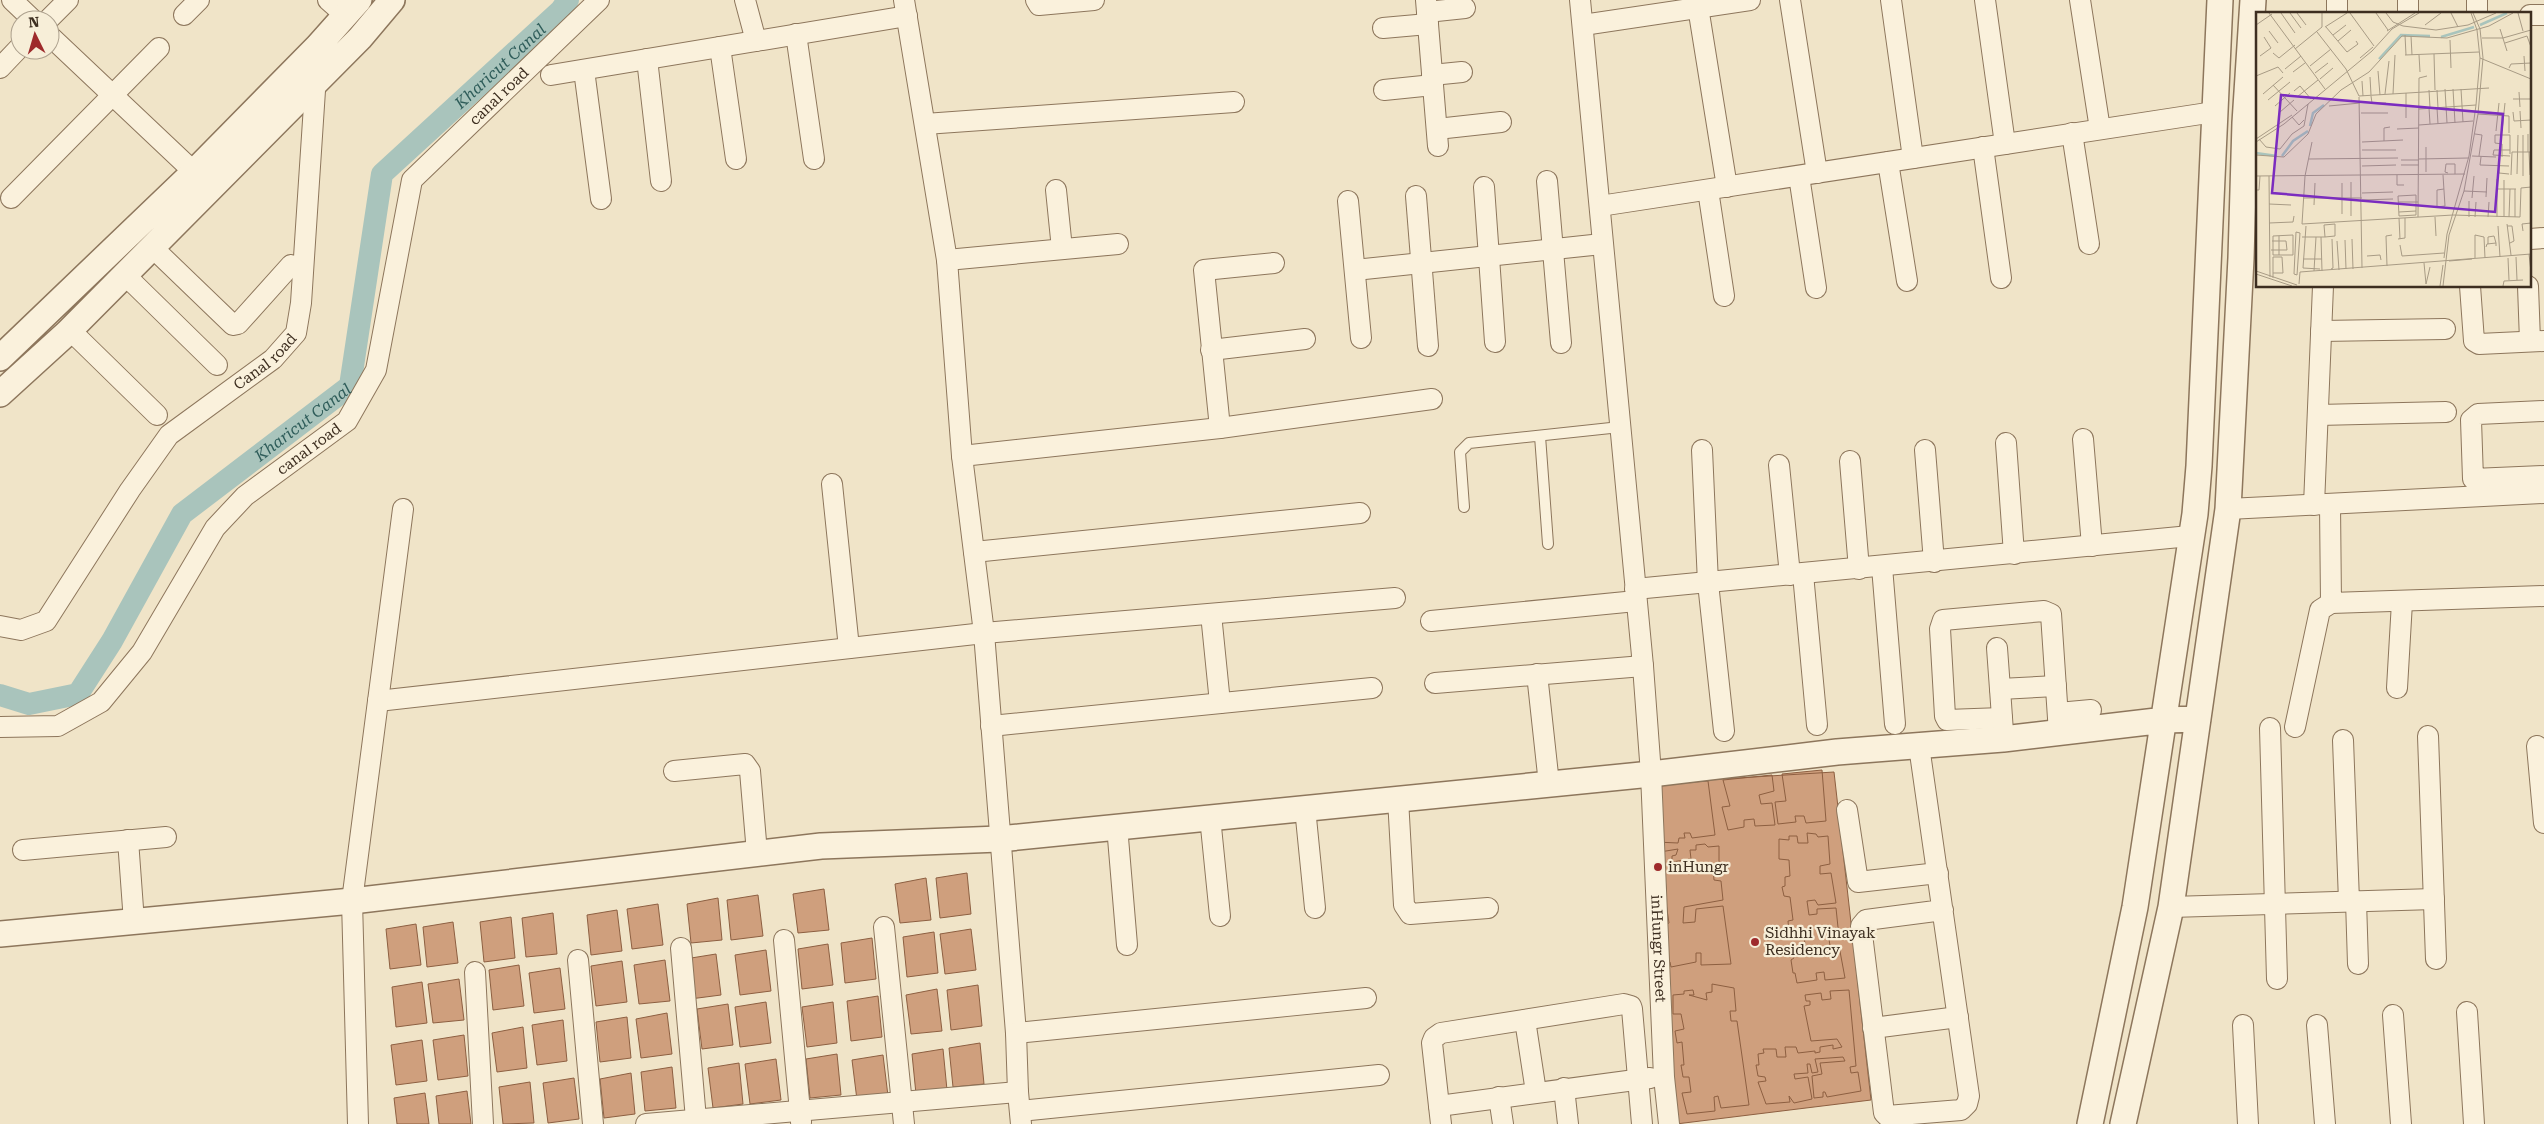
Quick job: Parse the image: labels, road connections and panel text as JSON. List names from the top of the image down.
{
  "streets": {
    "street": ["canal road", "Canal road", "inHungr Street"]
  },
  "water": ["Kharicut Canal"],
  "places": ["inHungr", "Sidhhi Vinayak Residency"],
  "north": "top"
}
